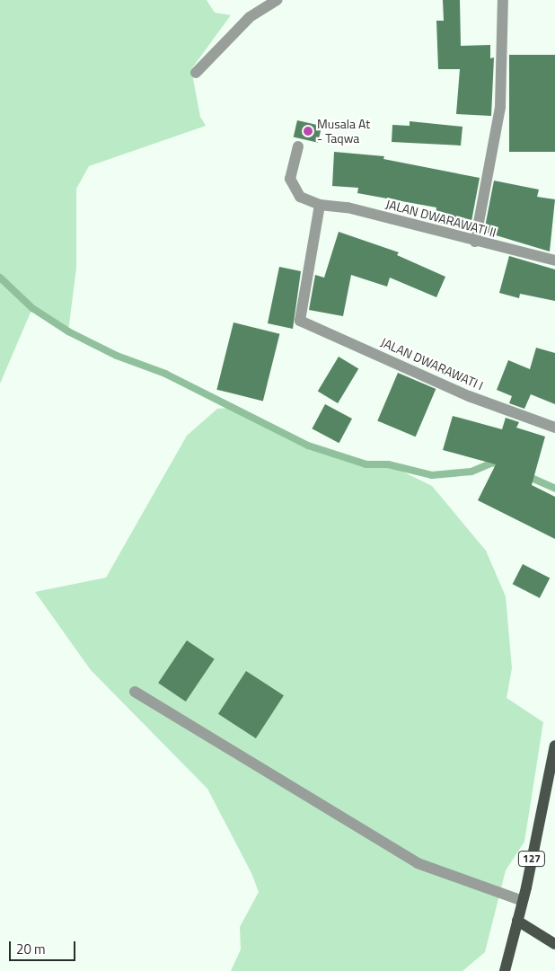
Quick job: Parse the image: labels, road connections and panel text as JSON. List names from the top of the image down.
{
  "streets": {
    "main road": ["127"],
    "street": ["JALAN DWARAWATI II", "JALAN DWARAWATI I"]
  },
  "crossings": [
    ["JALAN DWARAWATI II", "JALAN DWARAWATI I"]
  ],
  "places": ["Musala At - Taqwa"],
  "scale_bar": "20 m"
}
